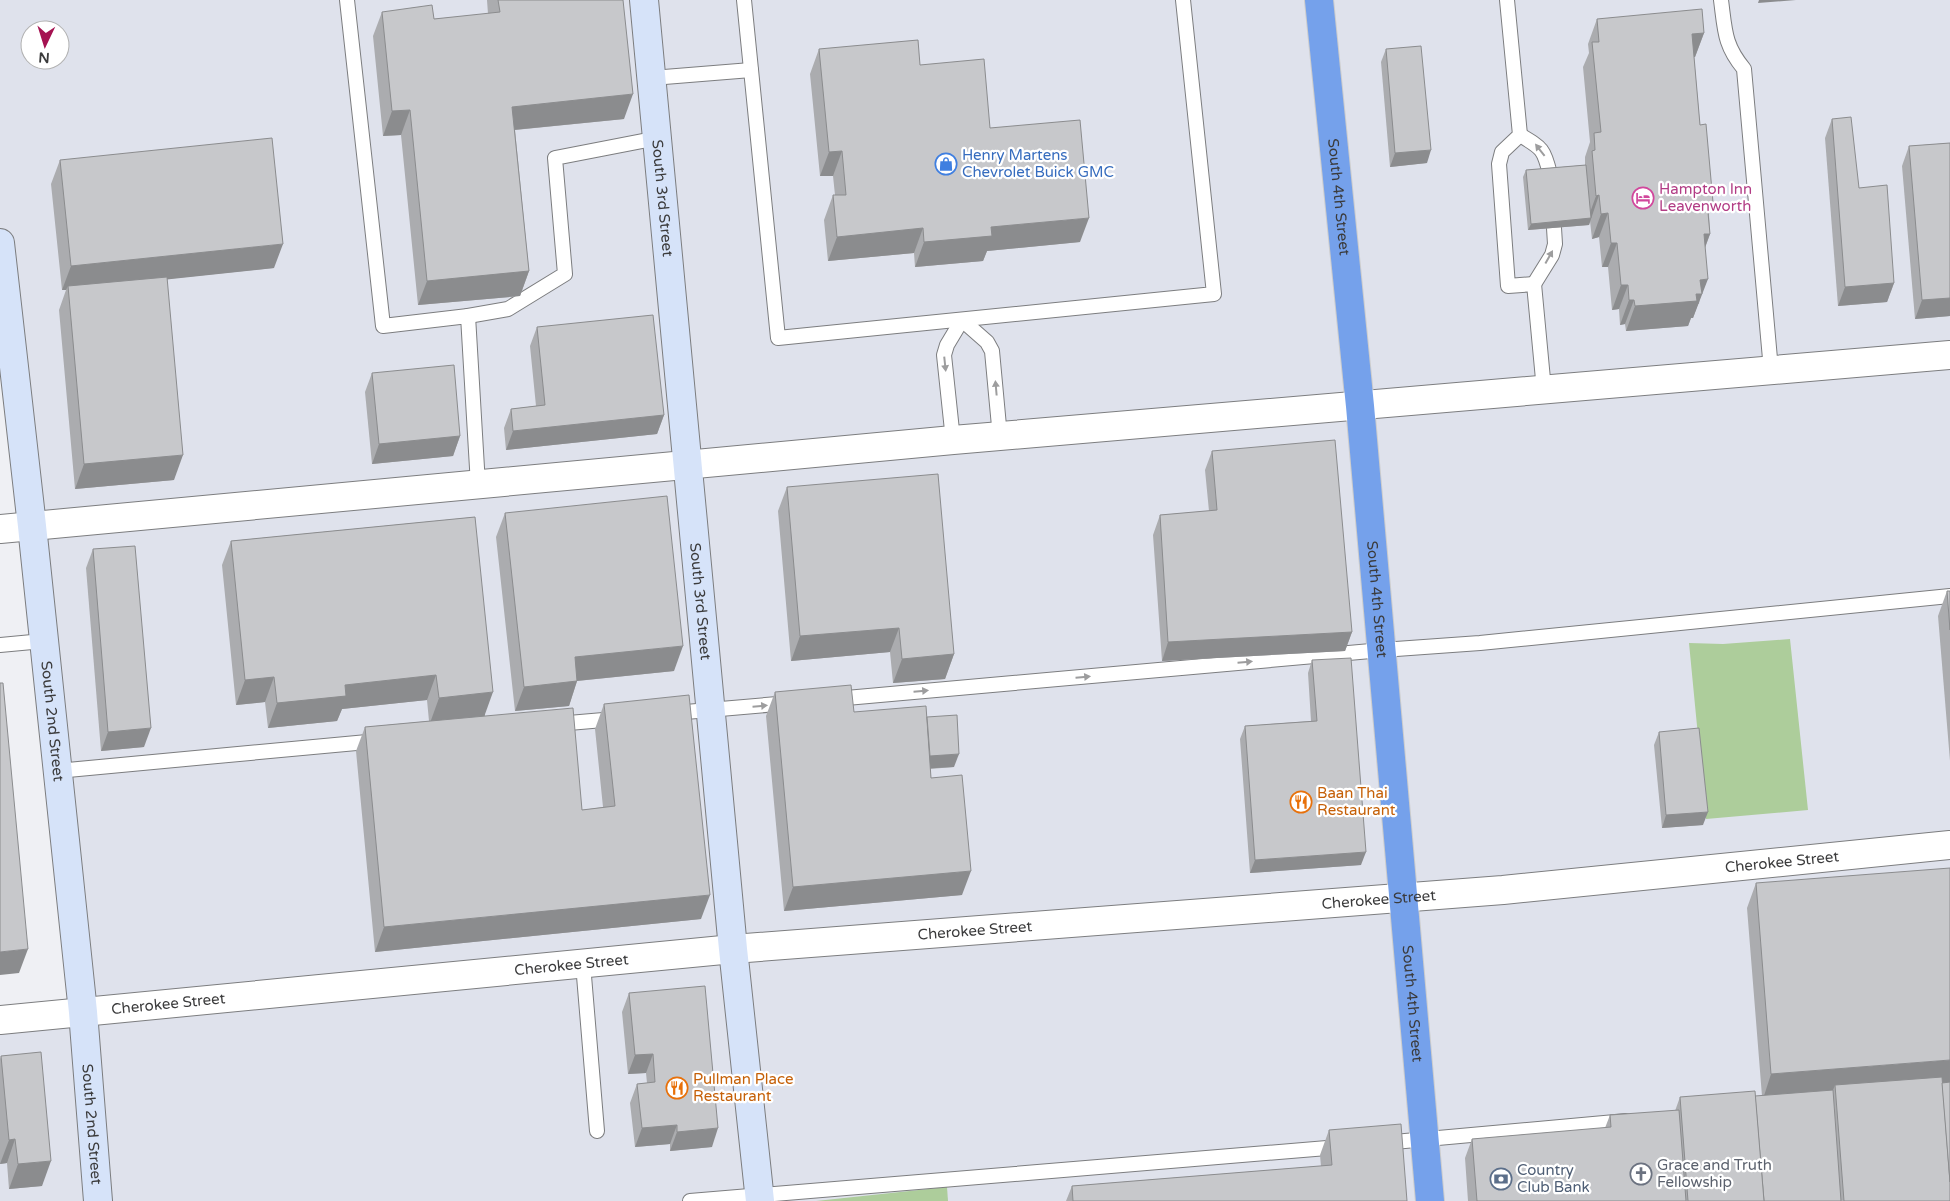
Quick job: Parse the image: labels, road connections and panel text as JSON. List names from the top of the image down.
{
  "streets": {
    "highway": ["South 4th Street"],
    "street": ["South 3rd Street", "South 2nd Street", "Cherokee Street"]
  },
  "crossings": [
    ["South 3rd Street", "Cherokee Street"],
    ["South 4th Street", "Cherokee Street"],
    ["South 2nd Street", "Cherokee Street"]
  ],
  "places": {
    "shop": ["Henry Martens Chevrolet Buick GMC"],
    "hotel": ["Hampton Inn Leavenworth"],
    "restaurant": ["Baan Thai Restaurant", "Pullman Place Restaurant"],
    "church": ["Grace and Truth Fellowship"],
    "bank": ["Country Club Bank"]
  },
  "north": "bottom"
}
